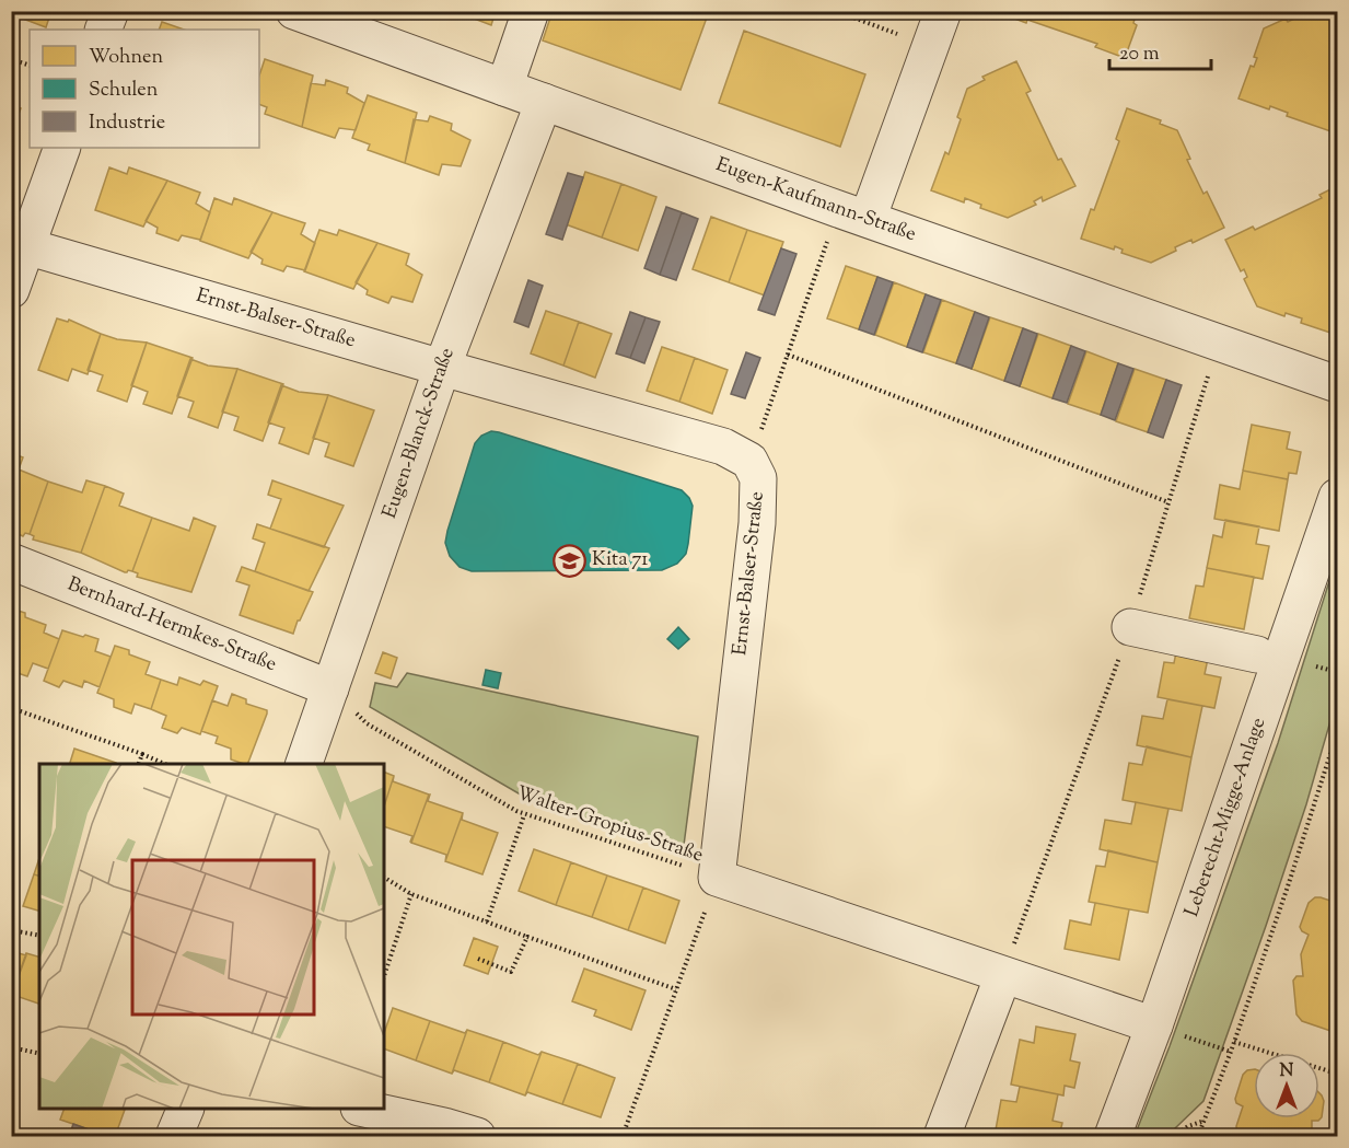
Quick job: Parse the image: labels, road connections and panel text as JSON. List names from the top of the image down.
{
  "streets": {
    "street": [
      "Eugen-Kaufmann-Straße",
      "Ernst-Balser-Straße",
      "Eugen-Blanck-Straße",
      "Bernhard-Hermkes-Straße",
      "Leberecht-Migge-Anlage"
    ],
    "path": ["Walter-Gropius-Straße"]
  },
  "crossings": [
    ["Eugen-Kaufmann-Straße", "Eugen-Blanck-Straße"],
    ["Ernst-Balser-Straße", "Eugen-Blanck-Straße"],
    ["Ernst-Balser-Straße", "Walter-Gropius-Straße"],
    ["Eugen-Blanck-Straße", "Bernhard-Hermkes-Straße"],
    ["Eugen-Blanck-Straße", "Walter-Gropius-Straße"],
    ["Bernhard-Hermkes-Straße", "Walter-Gropius-Straße"]
  ],
  "places": {
    "school or university": ["Kita 71"]
  },
  "legend": ["Wohnen", "Schulen", "Industrie"],
  "scale_bar": "20 m",
  "north": "top"
}
